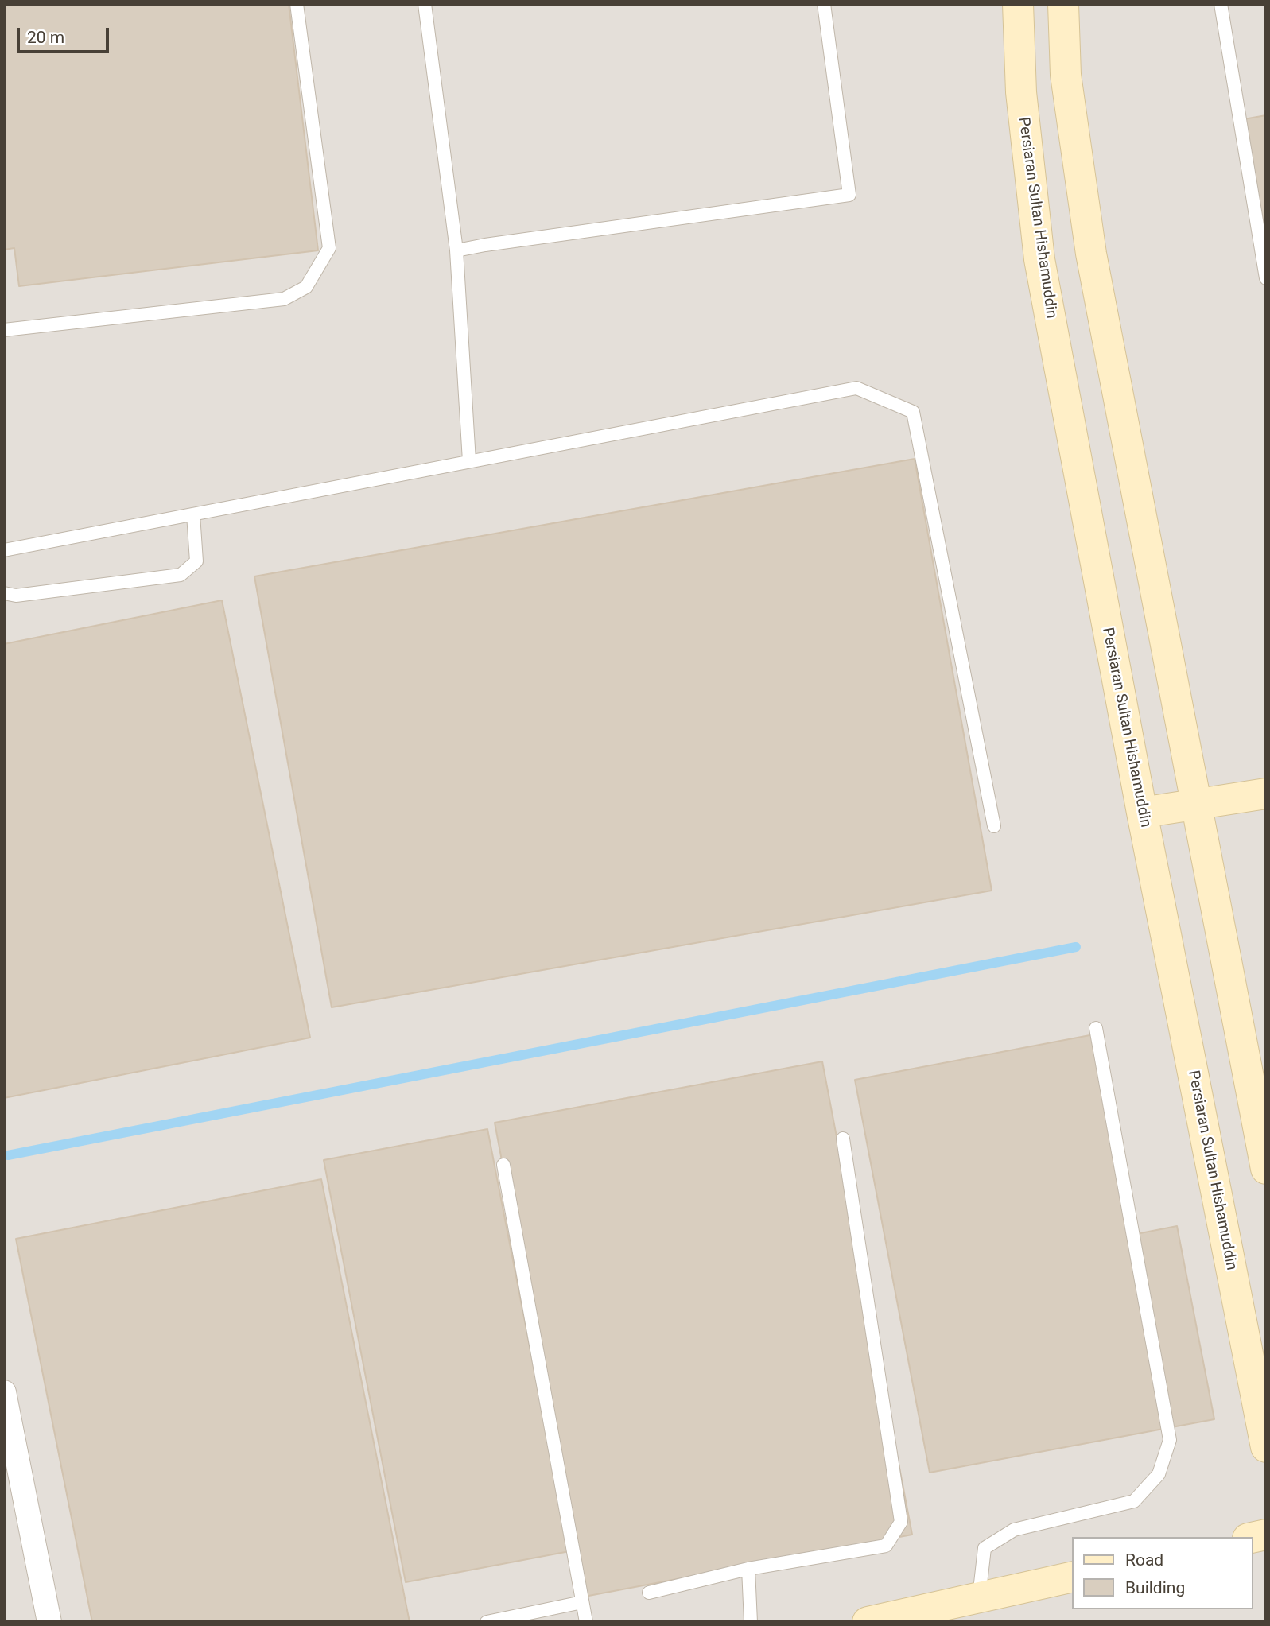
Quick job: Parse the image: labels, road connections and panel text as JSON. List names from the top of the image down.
{
  "streets": {
    "street": ["Persiaran Sultan Hishamuddin"]
  },
  "legend": ["Road", "Building"],
  "scale_bar": "20 m"
}
